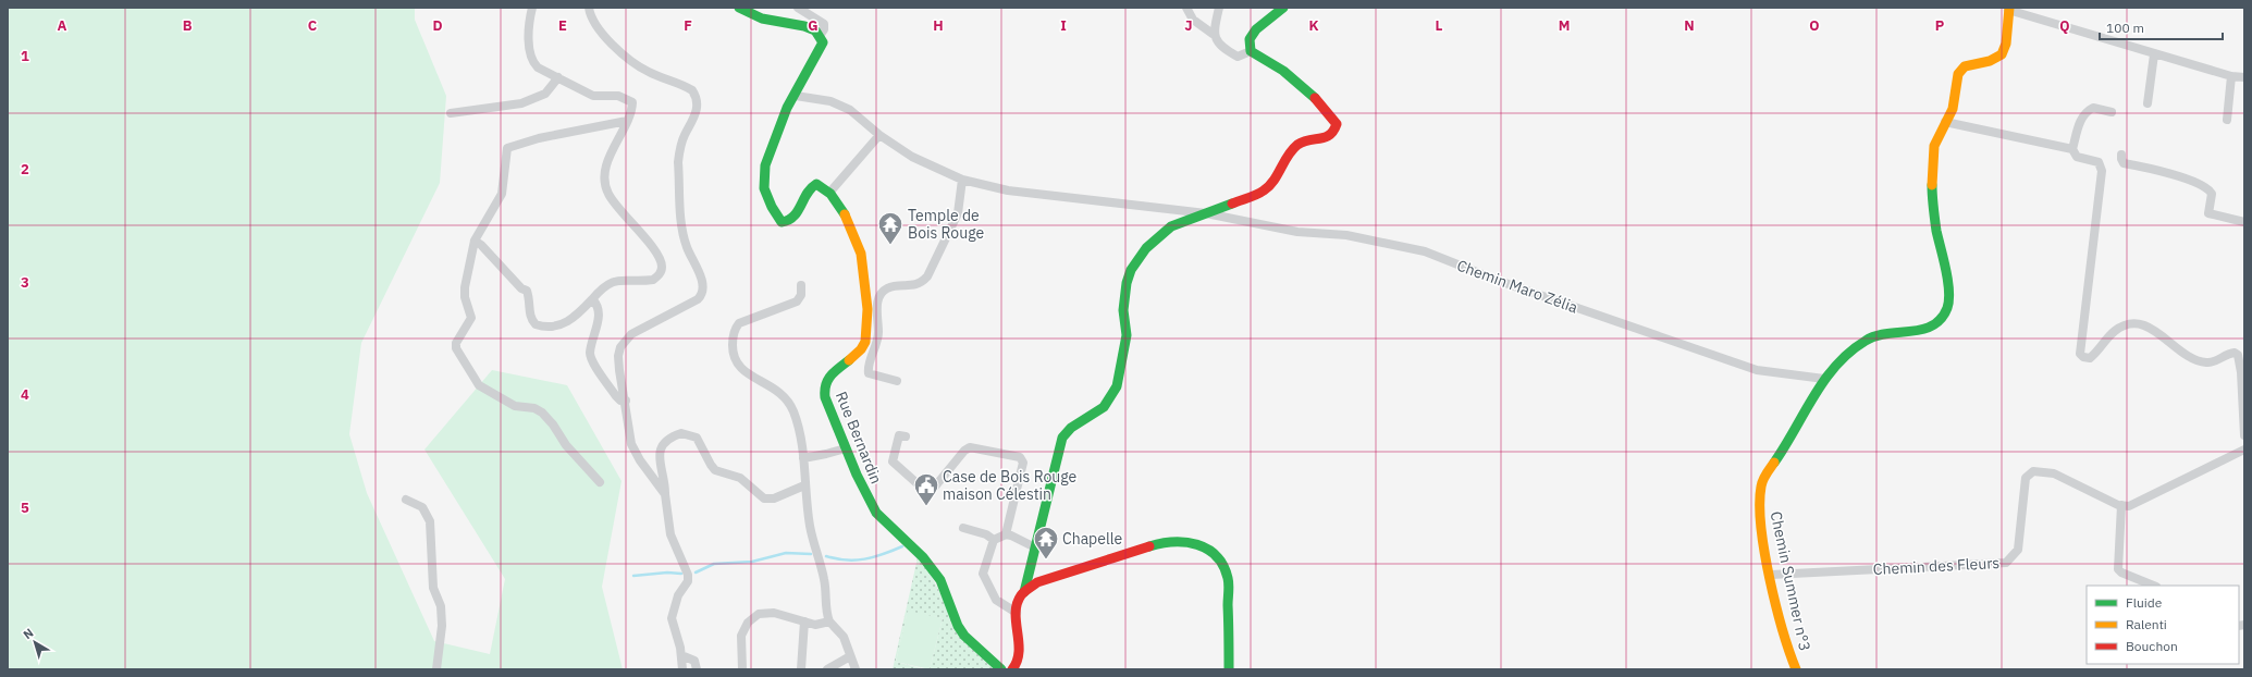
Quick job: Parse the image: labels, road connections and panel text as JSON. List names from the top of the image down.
{
  "streets": {
    "street": [
      "Chemin Maro Zélia",
      "Rue Bernardin",
      "Chemin des Fleurs",
      "Chemin Summer n°3"
    ]
  },
  "crossings": [
    ["Chemin Maro Zélia", "Chemin Summer n°3"],
    ["Chemin des Fleurs", "Chemin Summer n°3"]
  ],
  "places": {
    "temple": ["Temple de Bois Rouge", "Chapelle"],
    "public building": ["Case de Bois Rouge maison Célestin"]
  },
  "legend": ["Fluide", "Ralenti", "Bouchon"],
  "scale_bar": "100 m",
  "north": "top left",
  "grid": {
    "columns": [
      "A",
      "B",
      "C",
      "D",
      "E",
      "F",
      "G",
      "H",
      "I",
      "J",
      "K",
      "L",
      "M",
      "N",
      "O",
      "P",
      "Q"
    ],
    "rows": [
      "1",
      "2",
      "3",
      "4",
      "5"
    ]
  }
}
